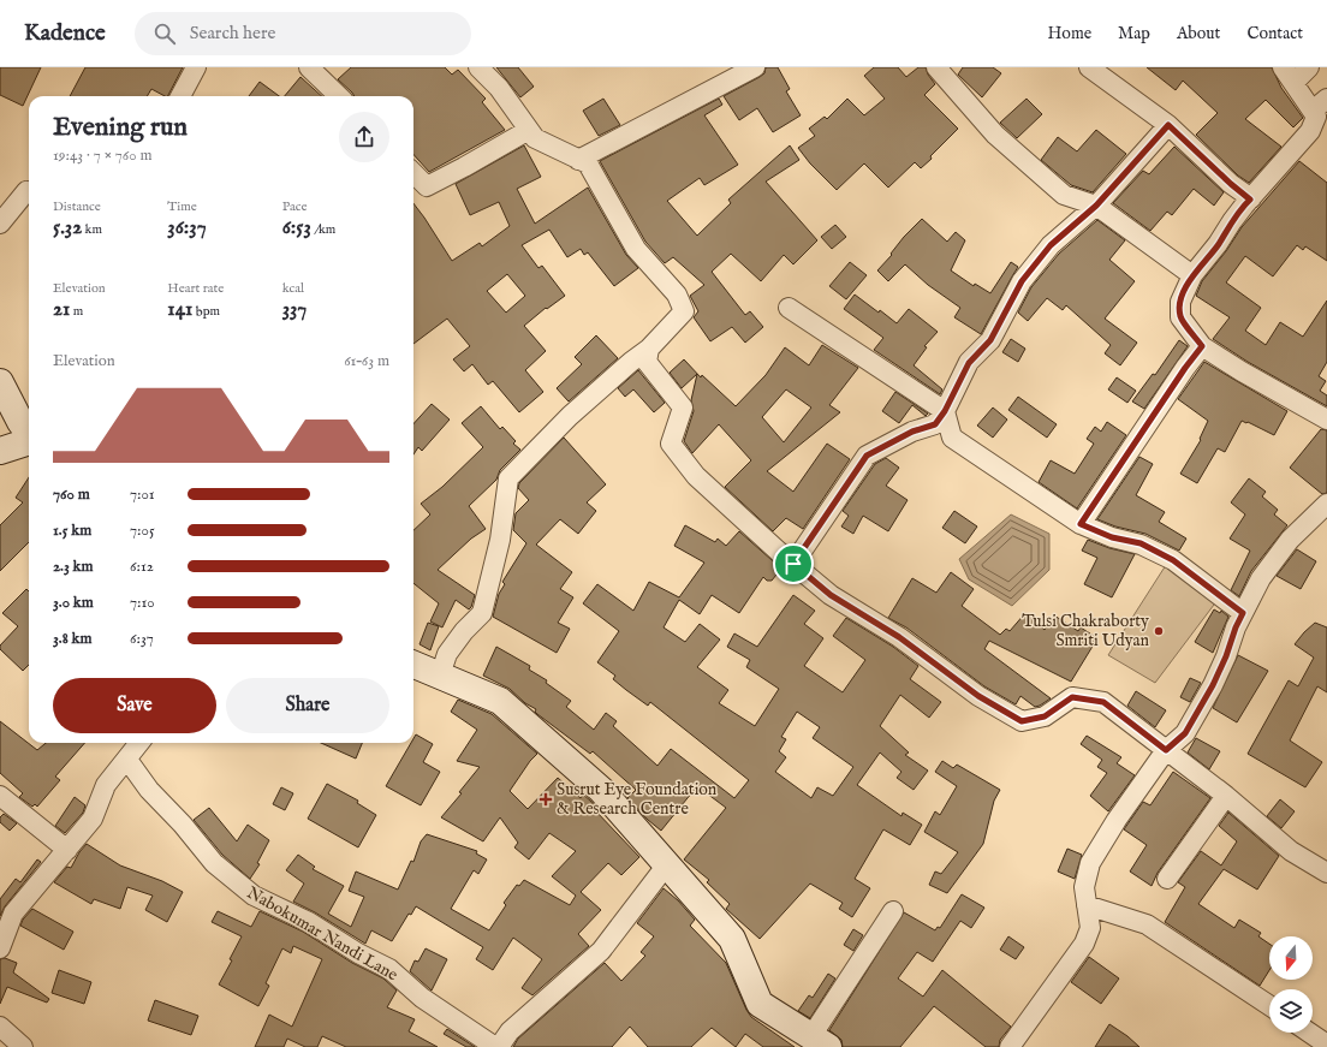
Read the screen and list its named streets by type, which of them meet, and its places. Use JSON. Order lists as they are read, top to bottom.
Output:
{
  "streets": {
    "street": ["Nabokumar Nandi Lane"]
  },
  "places": {
    "other": ["Tulsi Chakraborty Smriti Udyan"],
    "health": ["Susrut Eye Foundation & Research Centre"]
  },
  "north": "bottom",
  "page": {
    "header": "Kadence",
    "search": "Search here",
    "nav": [
      "Home",
      "Map",
      "About",
      "Contact"
    ],
    "heading": ["Evening run", "19:43 · 7 × 760 m"],
    "stats": [
      ["Distance", "5.32 km"],
      ["Time", "36:37"],
      ["Pace", "6:53 /km"],
      ["Elevation", "21 m"],
      ["Heart rate", "141 bpm"],
      ["kcal", "337"]
    ],
    "chart": ["Elevation", "61–63 m"],
    "list": [
      {
        "name": "760 m",
        "note": "7:01"
      },
      {
        "name": "1.5 km",
        "note": "7:05"
      },
      {
        "name": "2.3 km",
        "note": "6:12"
      },
      {
        "name": "3.0 km",
        "note": "7:10"
      },
      {
        "name": "3.8 km",
        "note": "6:37"
      }
    ],
    "buttons": ["Save", "Share"]
  }
}
